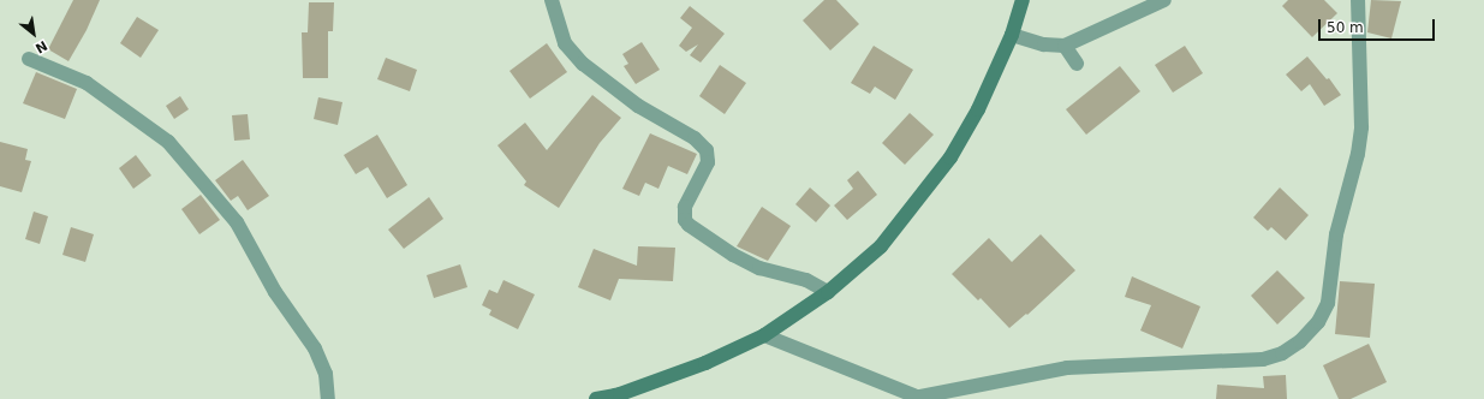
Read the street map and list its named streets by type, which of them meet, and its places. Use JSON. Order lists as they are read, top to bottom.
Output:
{
  "scale_bar": "50 m",
  "north": "bottom right"
}
